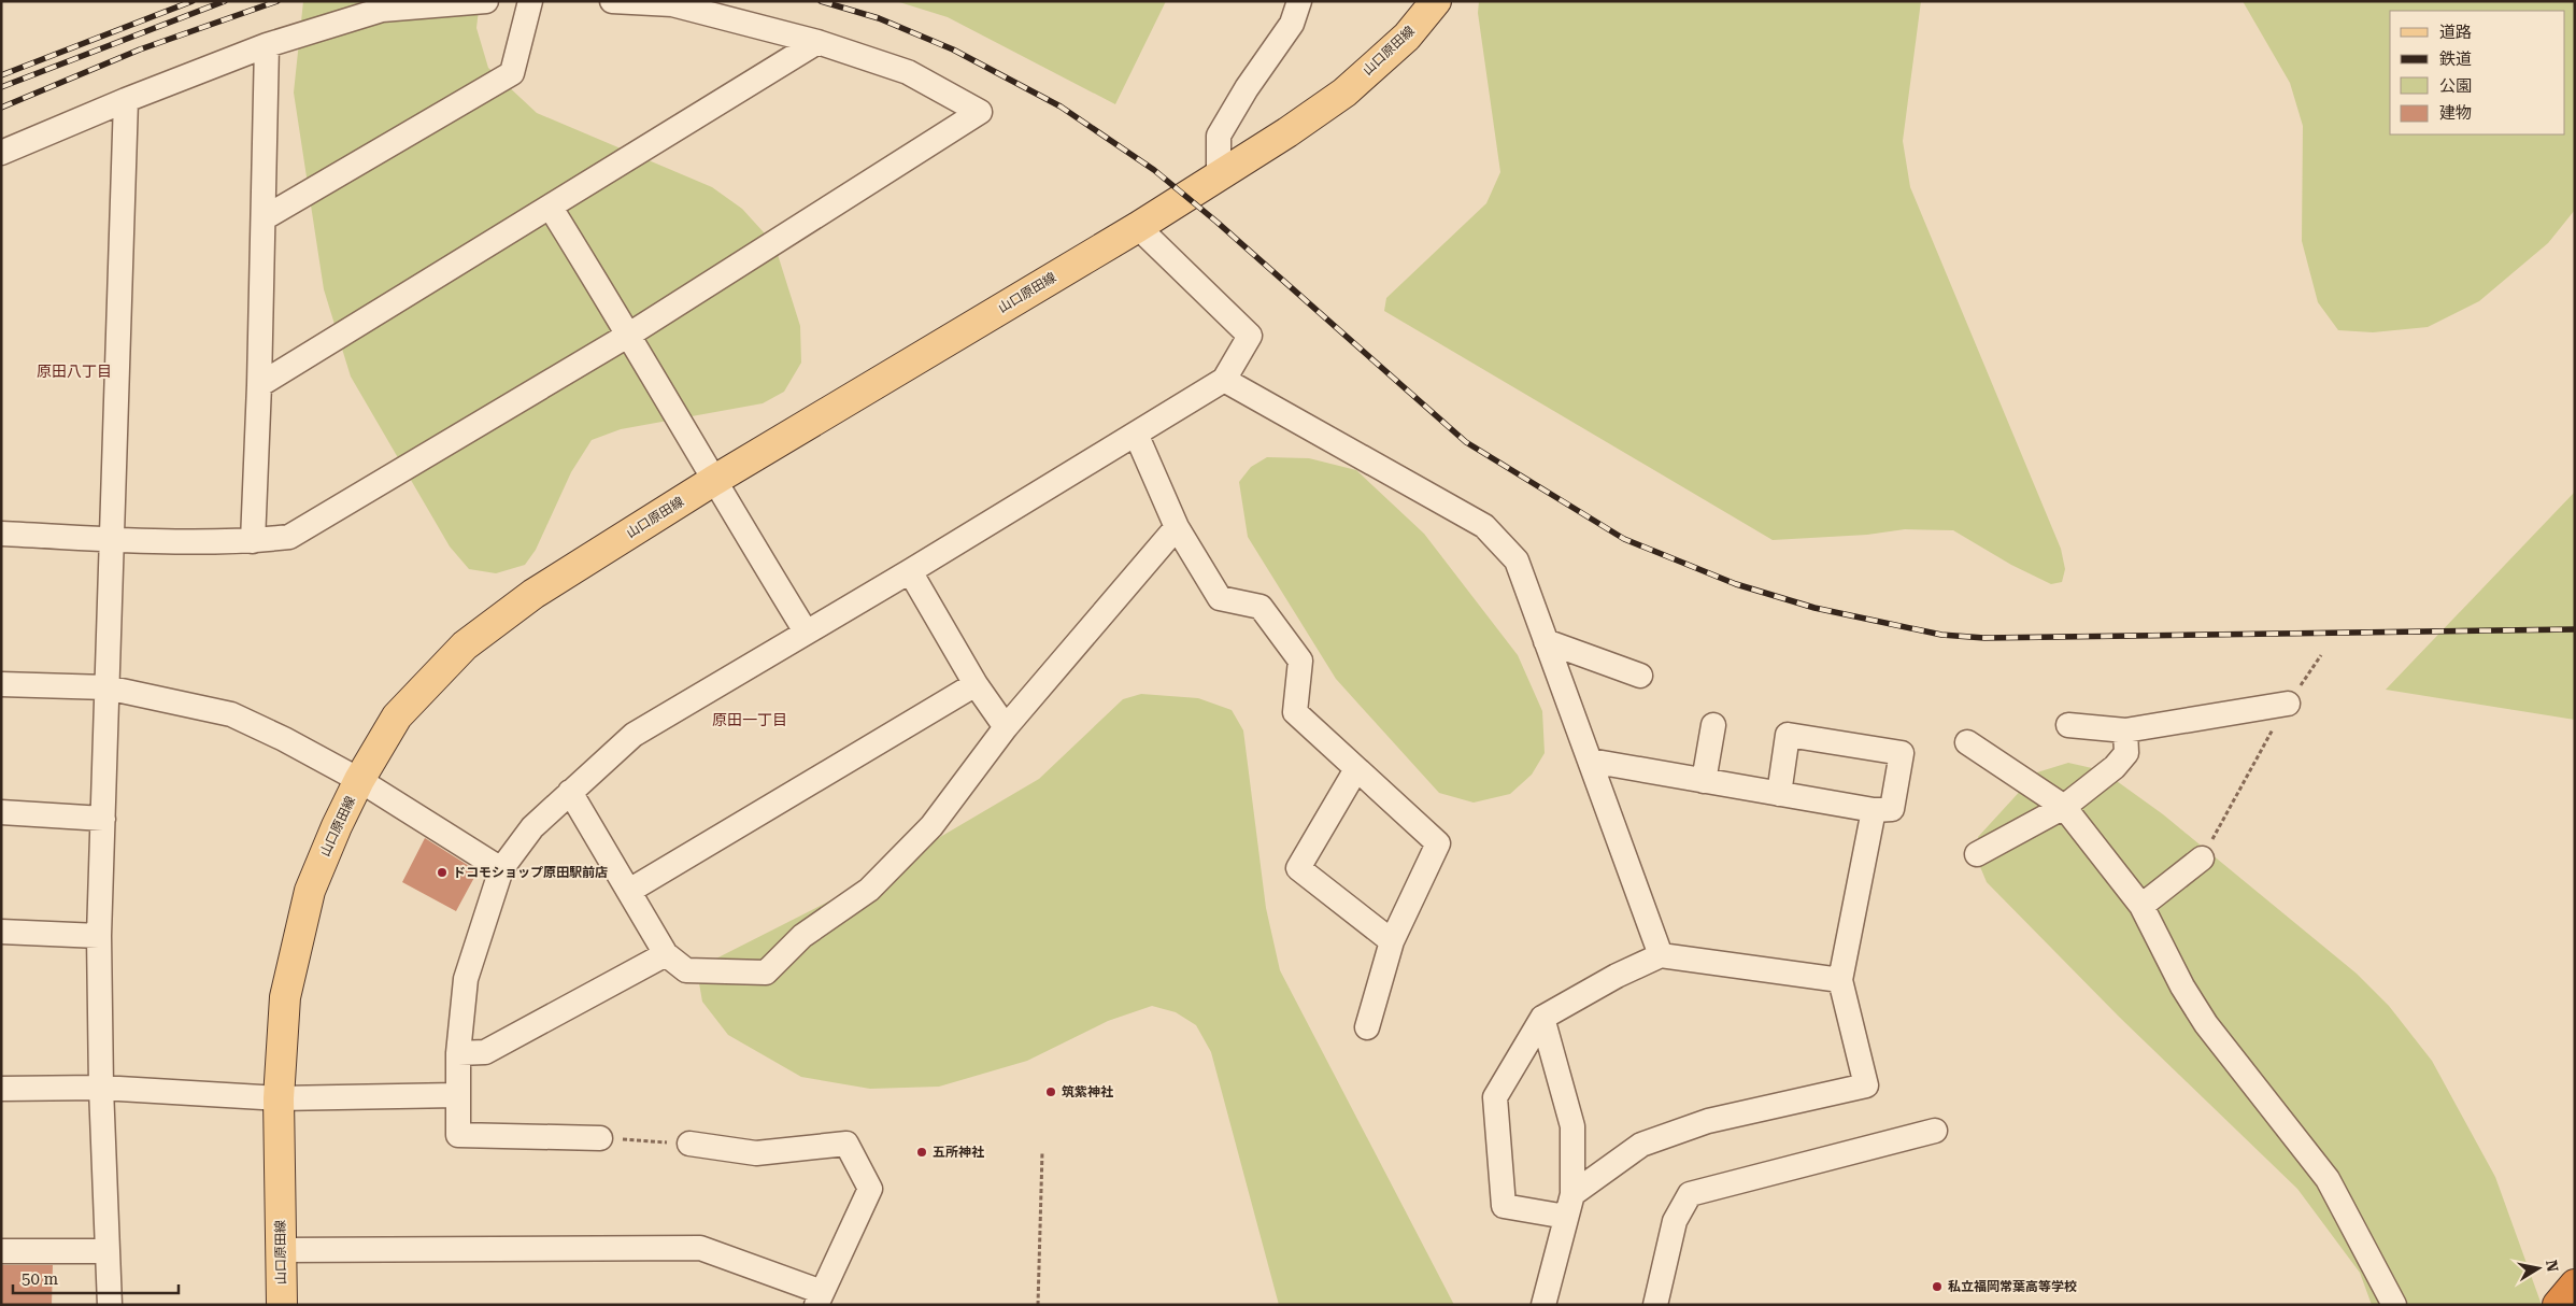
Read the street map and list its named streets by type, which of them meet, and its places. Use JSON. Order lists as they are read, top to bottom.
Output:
{
  "streets": {
    "main road": ["山口原田線"]
  },
  "districts": ["原田八丁目", "原田一丁目"],
  "places": [
    "ドコモショップ原田駅前店",
    "筑紫神社",
    "五所神社",
    "私立福岡常葉高等学校"
  ],
  "legend": [
    "道路",
    "鉄道",
    "公園",
    "建物"
  ],
  "scale_bar": "50 m",
  "north": "right"
}
